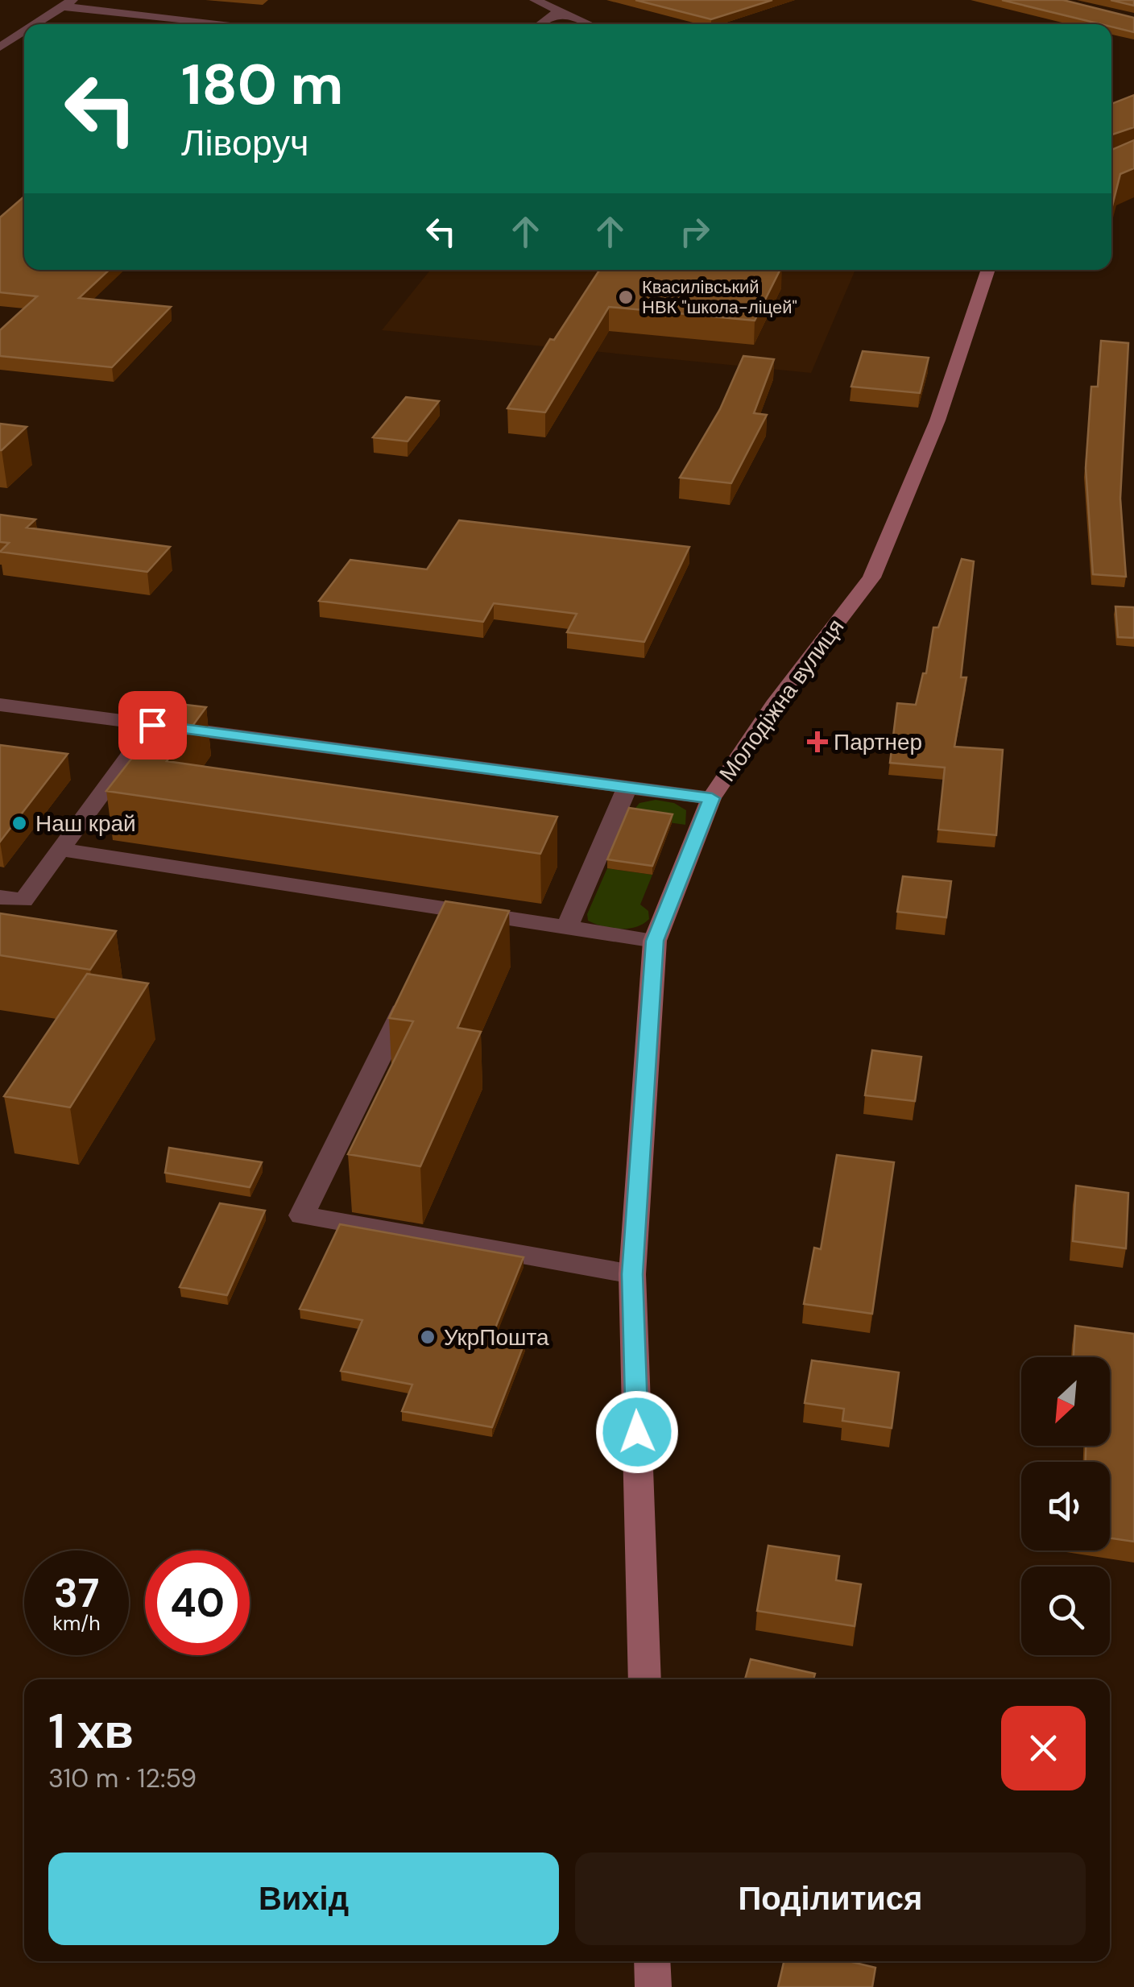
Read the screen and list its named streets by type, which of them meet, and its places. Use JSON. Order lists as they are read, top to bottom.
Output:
{
  "streets": {
    "street": ["Молодіжна вулиця"]
  },
  "places": {
    "other": ["Квасилівський НВК \"школа-ліцей\"", "Наш край", "УкрПошта"],
    "health": ["Партнер"]
  },
  "north": "bottom left",
  "page": {
    "turn": ["180 m", "Ліворуч"],
    "speed": "37 km/h",
    "limit": "40",
    "heading": ["1 хв", "310 m · 12:59"],
    "buttons": ["Вихід", "Поділитися"]
  }
}
